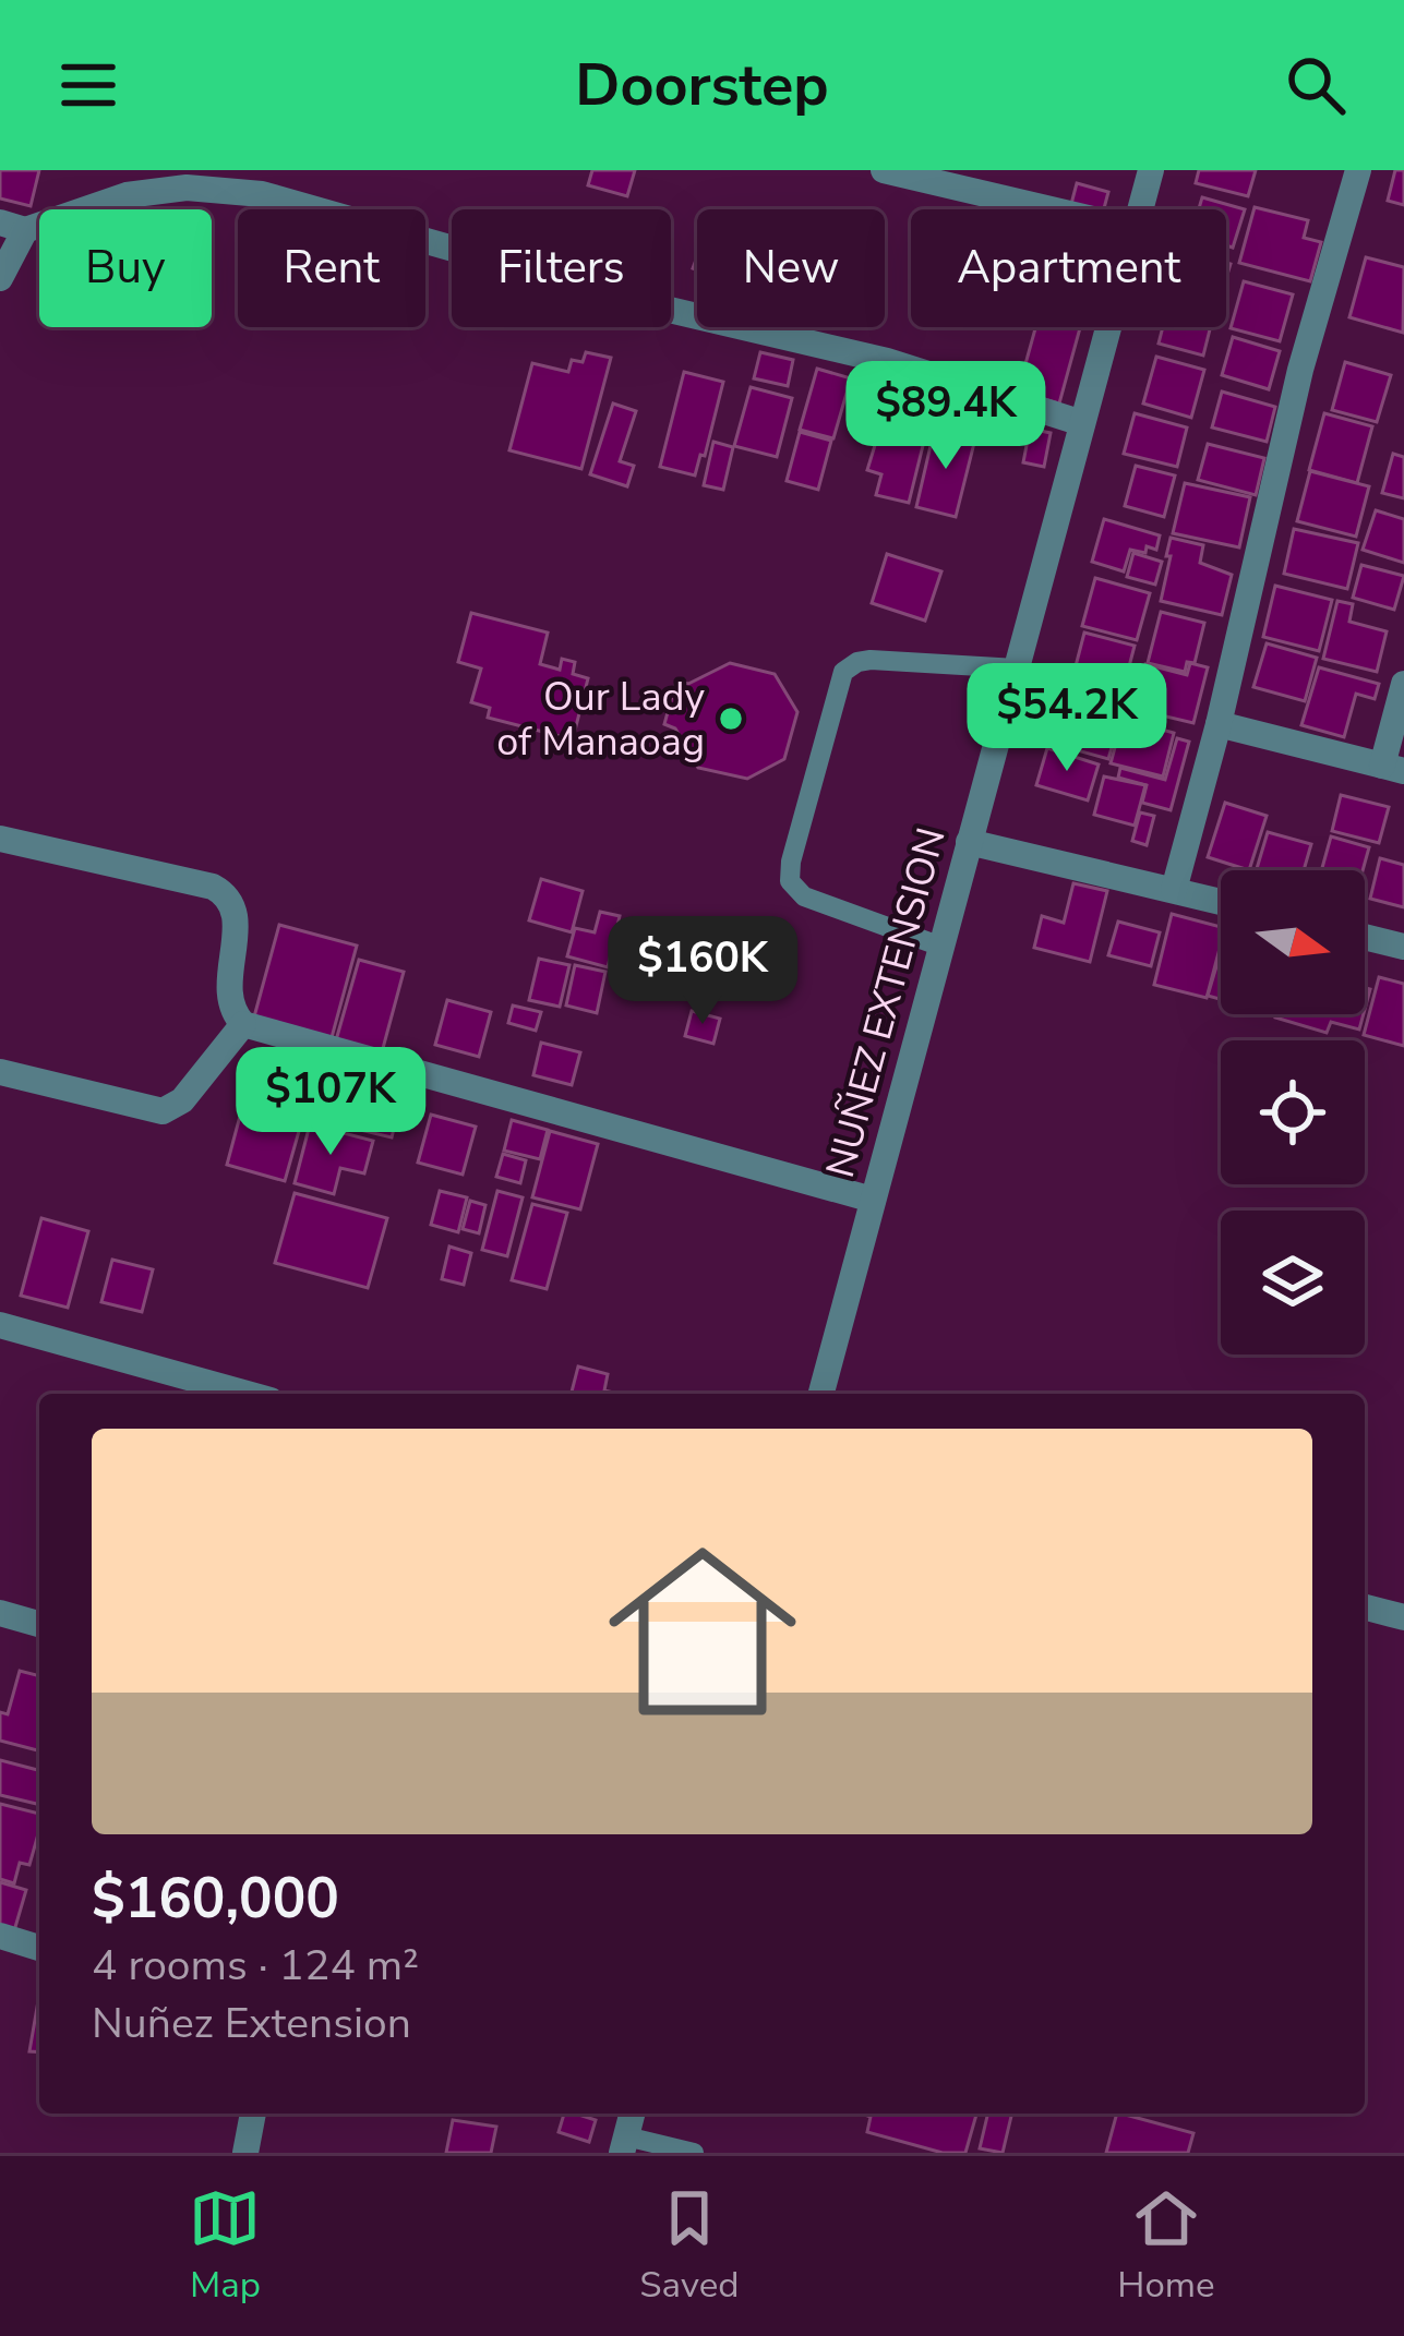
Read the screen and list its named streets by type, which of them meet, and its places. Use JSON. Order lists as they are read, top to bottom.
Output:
{
  "streets": {
    "street": ["NUÑEZ EXTENSION"]
  },
  "places": ["Our Lady of Manaoag"],
  "north": "right",
  "page": {
    "header": "Doorstep",
    "chip": [
      "Buy",
      "Rent",
      "Filters",
      "New",
      "Apartment"
    ],
    "price": [
      "$89.4K",
      "$54.2K",
      "$160K",
      "$107K"
    ],
    "list": [
      {
        "name": "$160,000",
        "note": "4 rooms · 124 m² · Nuñez Extension"
      }
    ],
    "tabs": ["Map", "Saved", "Home"]
  }
}
